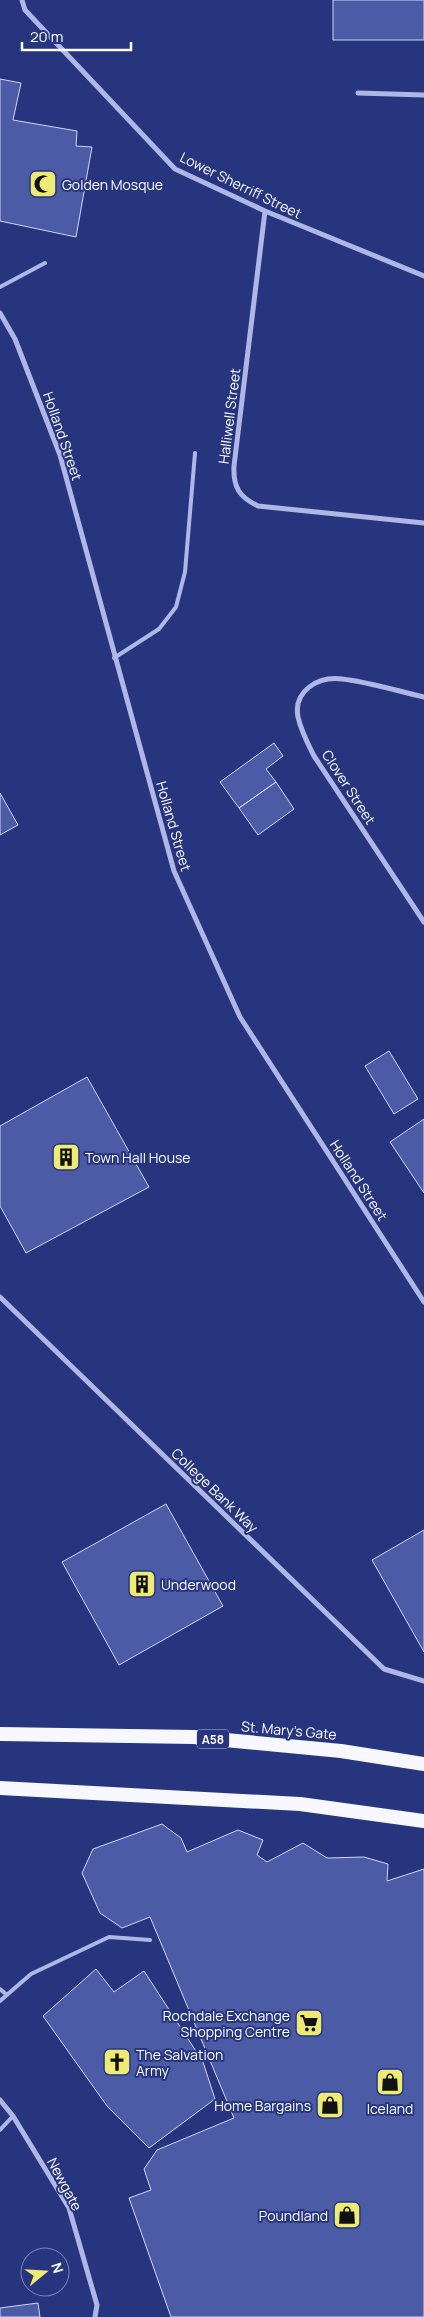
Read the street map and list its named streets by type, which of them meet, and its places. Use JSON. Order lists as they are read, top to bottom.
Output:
{
  "streets": {
    "highway": ["St. Mary's Gate", "A58"],
    "street": [
      "Lower Sherriff Street",
      "Halliwell Street",
      "Holland Street",
      "Clover Street",
      "College Bank Way",
      "Newgate"
    ]
  },
  "crossings": [
    ["Lower Sherriff Street", "Halliwell Street"]
  ],
  "places": {
    "mosque": ["Golden Mosque"],
    "building": ["Town Hall House", "Underwood"],
    "supermarket": ["Rochdale Exchange Shopping Centre"],
    "church": ["The Salvation Army"],
    "shop": ["Iceland", "Home Bargains", "Poundland"]
  },
  "scale_bar": "20 m",
  "north": "right"
}
